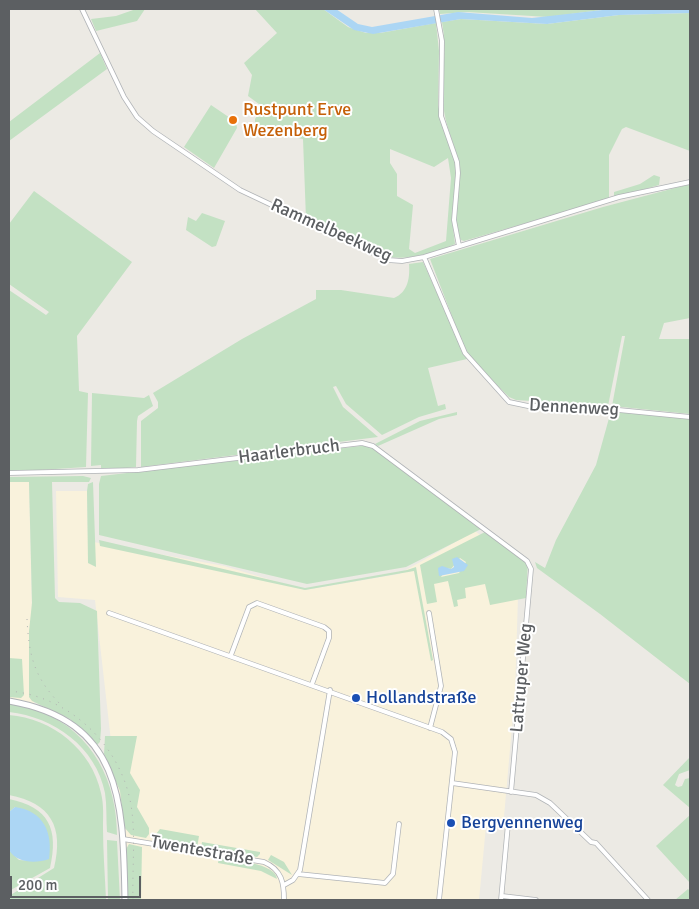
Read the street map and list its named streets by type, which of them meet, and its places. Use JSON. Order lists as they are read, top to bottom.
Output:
{
  "streets": {
    "street": [
      "Rammelbeekweg",
      "Dennenweg",
      "Haarlerbruch",
      "Lattruper Weg",
      "Twentestraße"
    ]
  },
  "crossings": [
    ["Rammelbeekweg", "Dennenweg"],
    ["Haarlerbruch", "Lattruper Weg"]
  ],
  "places": ["Rustpunt Erve Wezenberg", "Hollandstraße", "Bergvennenweg"],
  "scale_bar": "200 m"
}
